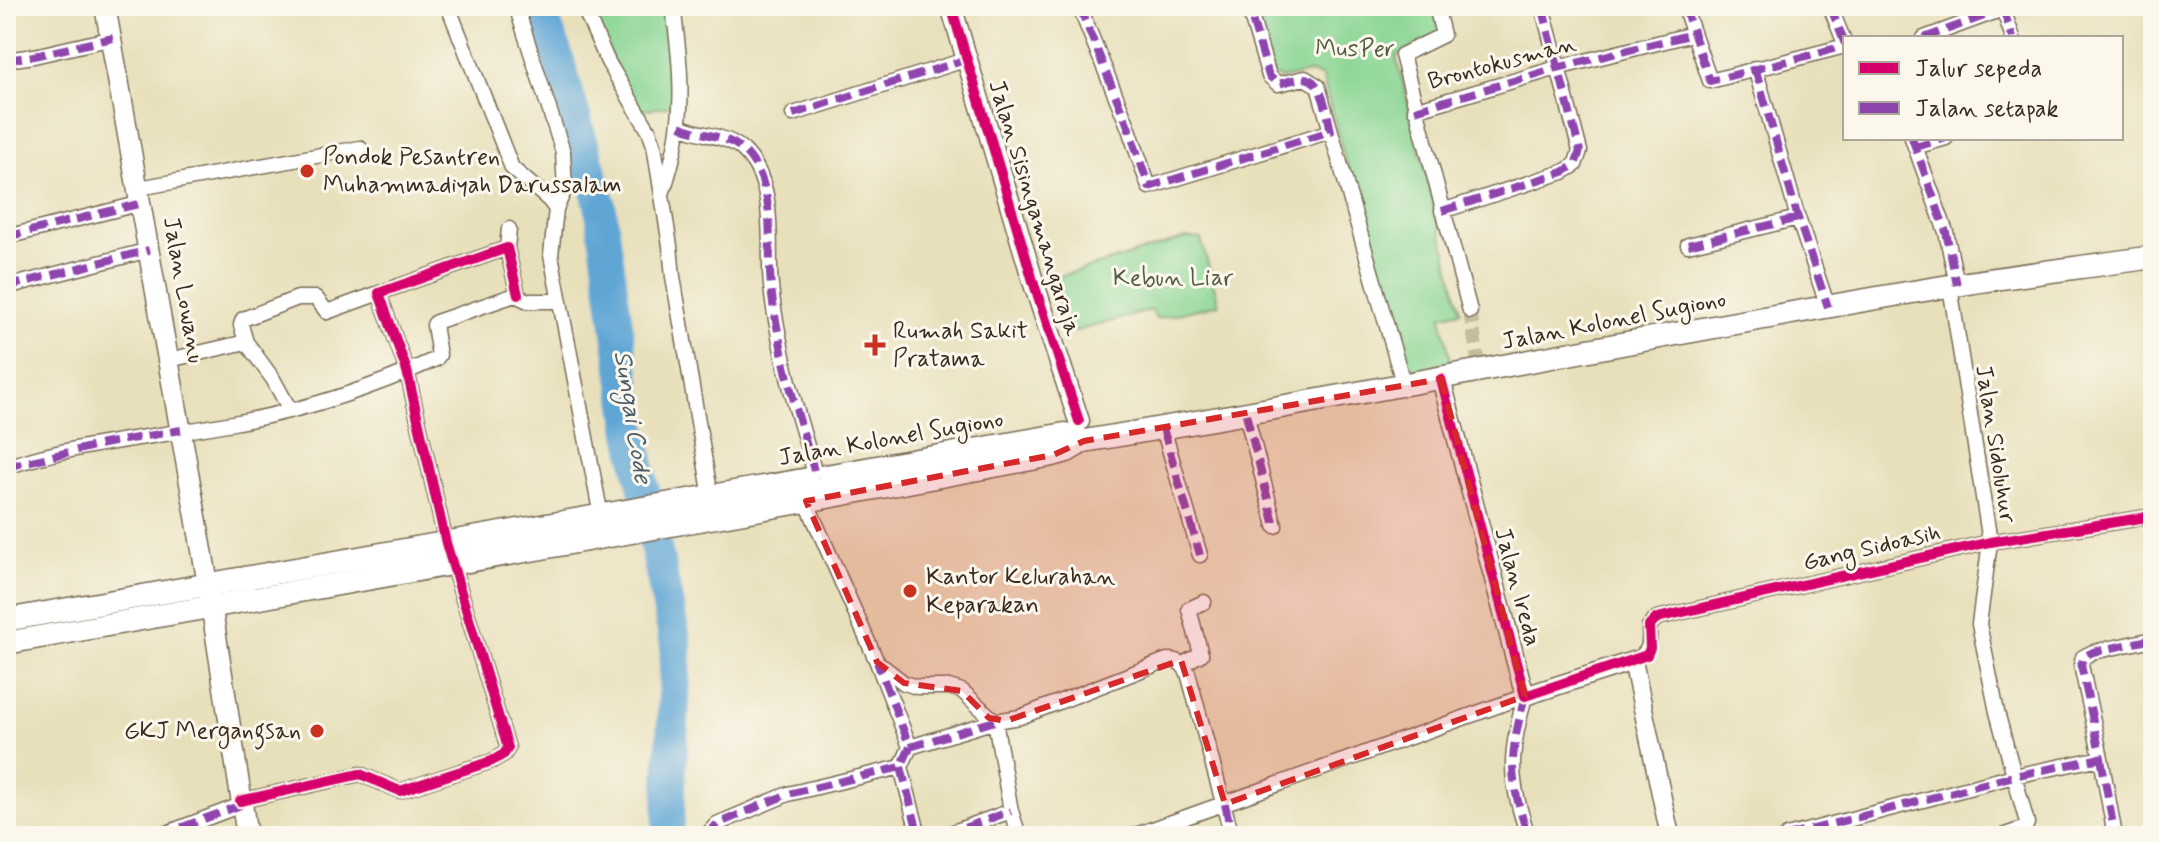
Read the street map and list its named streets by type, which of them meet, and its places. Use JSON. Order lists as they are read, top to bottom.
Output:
{
  "streets": {
    "main road": ["Jalan Sisingamangaraja", "Jalan Lowanu", "Jalan Kolonel Sugiono"],
    "street": [
      "Brontokusman",
      "Jalan Sidoluhur",
      "Gang Sidoasih",
      "Jalan Ireda"
    ]
  },
  "crossings": [
    ["Jalan Sisingamangaraja", "Jalan Kolonel Sugiono"],
    ["Jalan Kolonel Sugiono", "Jalan Sidoluhur"],
    ["Jalan Kolonel Sugiono", "Jalan Ireda"],
    ["Jalan Sidoluhur", "Gang Sidoasih"]
  ],
  "water": ["Sungai Code"],
  "parks": ["MusPer", "Kebun Liar"],
  "places": {
    "other": ["Pondok Pesantren Muhammadiyah Darussalam", "Kantor Kelurahan Keparakan", "GKJ Mergangsan"],
    "health": ["Rumah Sakit Pratama"]
  },
  "legend": ["Jalur sepeda", "Jalan setapak"]
}
